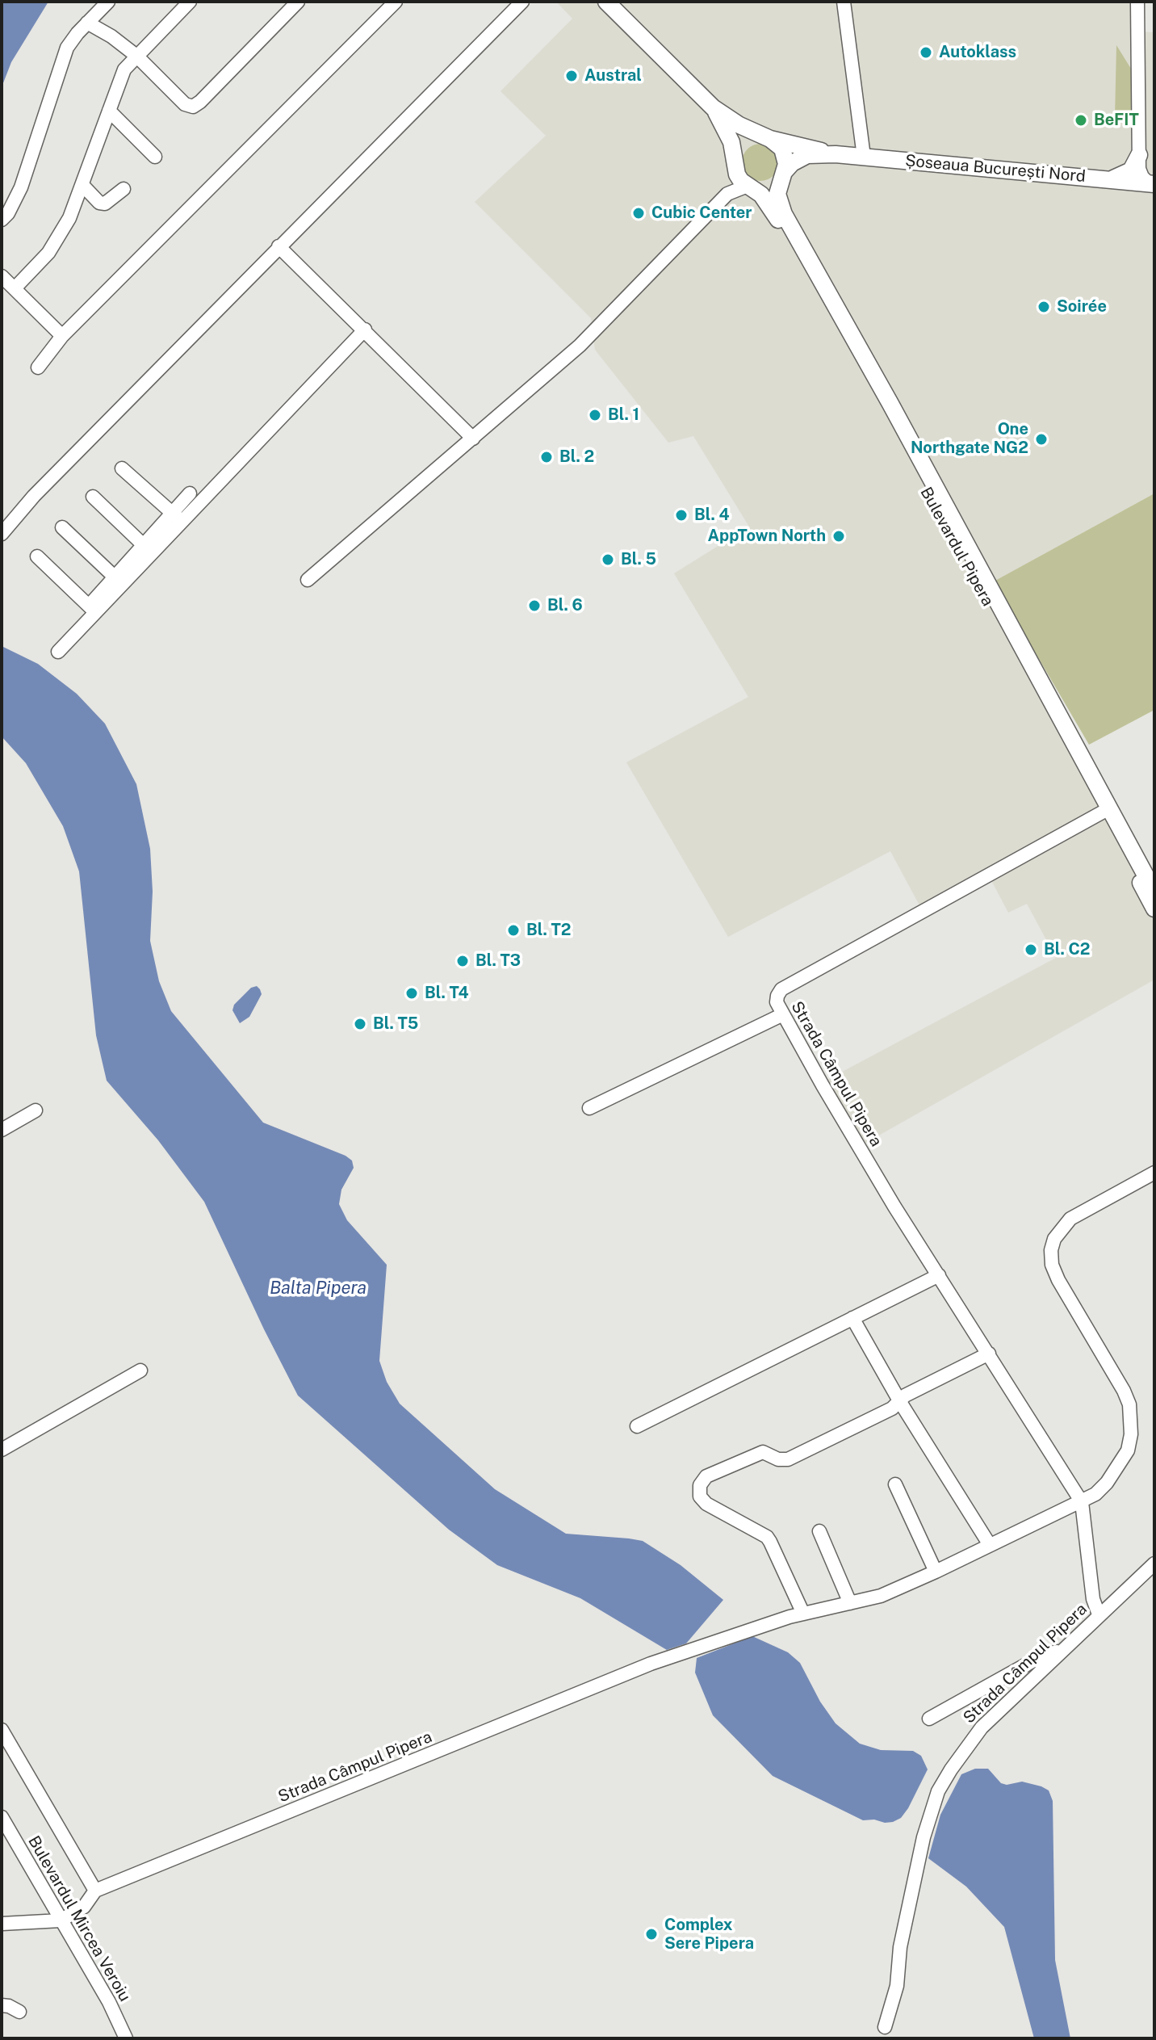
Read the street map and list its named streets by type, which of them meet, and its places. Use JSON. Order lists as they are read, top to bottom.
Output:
{
  "streets": {
    "main road": ["Șoseaua București Nord", "Bulevardul Pipera"],
    "street": ["Strada Câmpul Pipera", "Bulevardul Mircea Veroiu"]
  },
  "crossings": [
    ["Șoseaua București Nord", "Bulevardul Pipera"],
    ["Bulevardul Pipera", "Strada Câmpul Pipera"]
  ],
  "water": ["Balta Pipera"],
  "places": [
    "Autoklass",
    "Austral",
    "BeFIT",
    "Cubic Center",
    "Soirée",
    "Bl. 1",
    "One Northgate NG2",
    "Bl. 2",
    "Bl. 4",
    "AppTown North",
    "Bl. 5",
    "Bl. 6",
    "Bl. T2",
    "Bl. C2",
    "Bl. T3",
    "Bl. T4",
    "Bl. T5",
    "Complex Sere Pipera"
  ]
}
